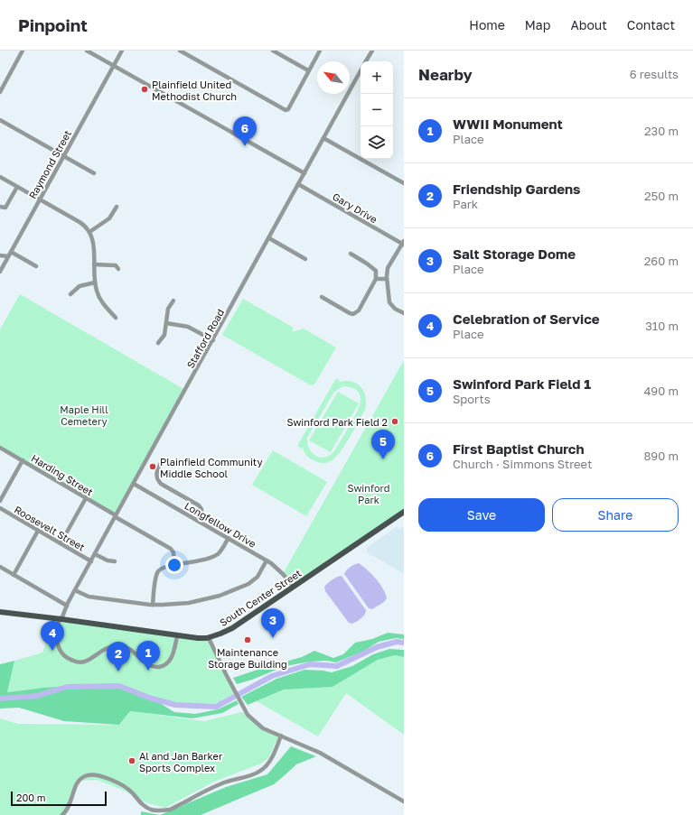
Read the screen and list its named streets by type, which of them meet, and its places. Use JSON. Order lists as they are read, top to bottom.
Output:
{
  "streets": {
    "main road": ["South Center Street"],
    "street": [
      "Raymond Street",
      "Gary Drive",
      "Stafford Road",
      "Harding Street",
      "Longfellow Drive",
      "Roosevelt Street"
    ]
  },
  "crossings": [
    ["Gary Drive", "Stafford Road"],
    ["Stafford Road", "Harding Street"],
    ["Stafford Road", "Longfellow Drive"],
    ["Stafford Road", "Roosevelt Street"],
    ["Stafford Road", "South Center Street"],
    ["Longfellow Drive", "South Center Street"]
  ],
  "parks": ["Maple Hill Cemetery", "Swinford Park"],
  "places": [
    "Plainfield United Methodist Church",
    "Swinford Park Field 2",
    "Plainfield Community Middle School",
    "Maintenance Storage Building",
    "Al and Jan Barker Sports Complex"
  ],
  "scale_bar": "200 m",
  "north": "top left",
  "page": {
    "header": "Pinpoint",
    "nav": [
      "Home",
      "Map",
      "About",
      "Contact"
    ],
    "heading": ["Nearby", "6 results"],
    "map_buttons": ["+", "−"],
    "list": [
      {
        "mark": "1",
        "name": "WWII Monument",
        "note": "Place",
        "value": "230 m"
      },
      {
        "mark": "2",
        "name": "Friendship Gardens",
        "note": "Park",
        "value": "250 m"
      },
      {
        "mark": "3",
        "name": "Salt Storage Dome",
        "note": "Place",
        "value": "260 m"
      },
      {
        "mark": "4",
        "name": "Celebration of Service",
        "note": "Place",
        "value": "310 m"
      },
      {
        "mark": "5",
        "name": "Swinford Park Field 1",
        "note": "Sports",
        "value": "490 m"
      },
      {
        "mark": "6",
        "name": "First Baptist Church",
        "note": "Church · Simmons Street",
        "value": "890 m"
      }
    ],
    "pins": [
      "6",
      "5",
      "3",
      "4",
      "1",
      "2"
    ],
    "buttons": ["Save", "Share"],
    "scale": "200 m"
  }
}
